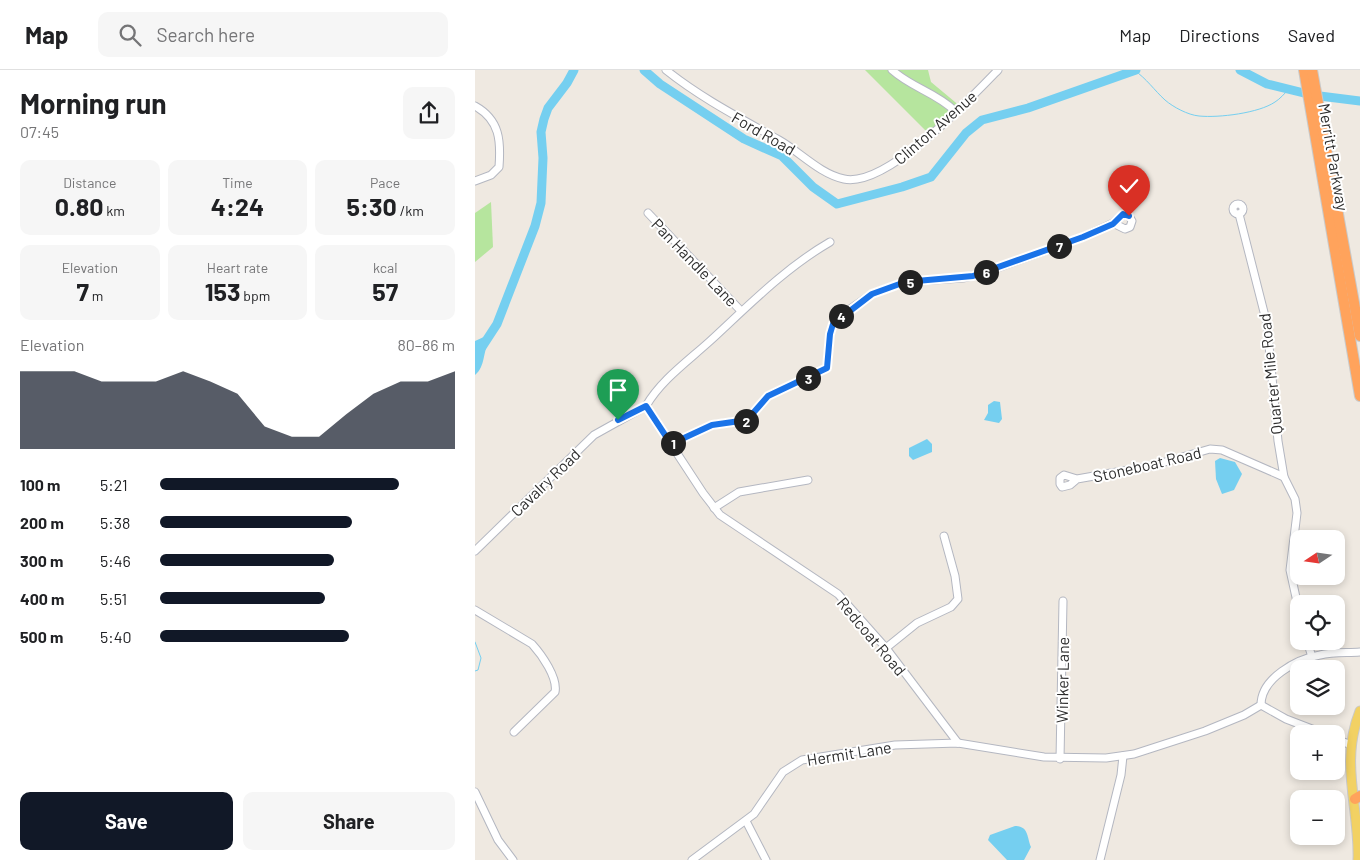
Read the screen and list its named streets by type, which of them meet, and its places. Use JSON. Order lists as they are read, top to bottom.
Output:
{
  "streets": {
    "highway": ["Merritt Parkway"],
    "street": [
      "Clinton Avenue",
      "Ford Road",
      "Pan Handle Lane",
      "Quarter Mile Road",
      "Stoneboat Road",
      "Cavalry Road",
      "Redcoat Road",
      "Winker Lane",
      "Hermit Lane"
    ]
  },
  "crossings": [
    ["Clinton Avenue", "Ford Road"],
    ["Quarter Mile Road", "Stoneboat Road"],
    ["Cavalry Road", "Redcoat Road"],
    ["Redcoat Road", "Hermit Lane"]
  ],
  "north": "left",
  "page": {
    "header": "Map",
    "search": "Search here",
    "nav": ["Map", "Directions", "Saved"],
    "heading": ["Morning run", "07:45"],
    "stats": [
      ["Distance", "0.80 km"],
      ["Time", "4:24"],
      ["Pace", "5:30 /km"],
      ["Elevation", "7 m"],
      ["Heart rate", "153 bpm"],
      ["kcal", "57"]
    ],
    "pins": [
      "7",
      "6",
      "5",
      "4",
      "3",
      "2",
      "1"
    ],
    "chart": ["Elevation", "80–86 m"],
    "list": [
      {
        "name": "100 m",
        "note": "5:21"
      },
      {
        "name": "200 m",
        "note": "5:38"
      },
      {
        "name": "300 m",
        "note": "5:46"
      },
      {
        "name": "400 m",
        "note": "5:51"
      },
      {
        "name": "500 m",
        "note": "5:40"
      }
    ],
    "map_buttons": ["+", "−"],
    "buttons": ["Save", "Share"]
  }
}
